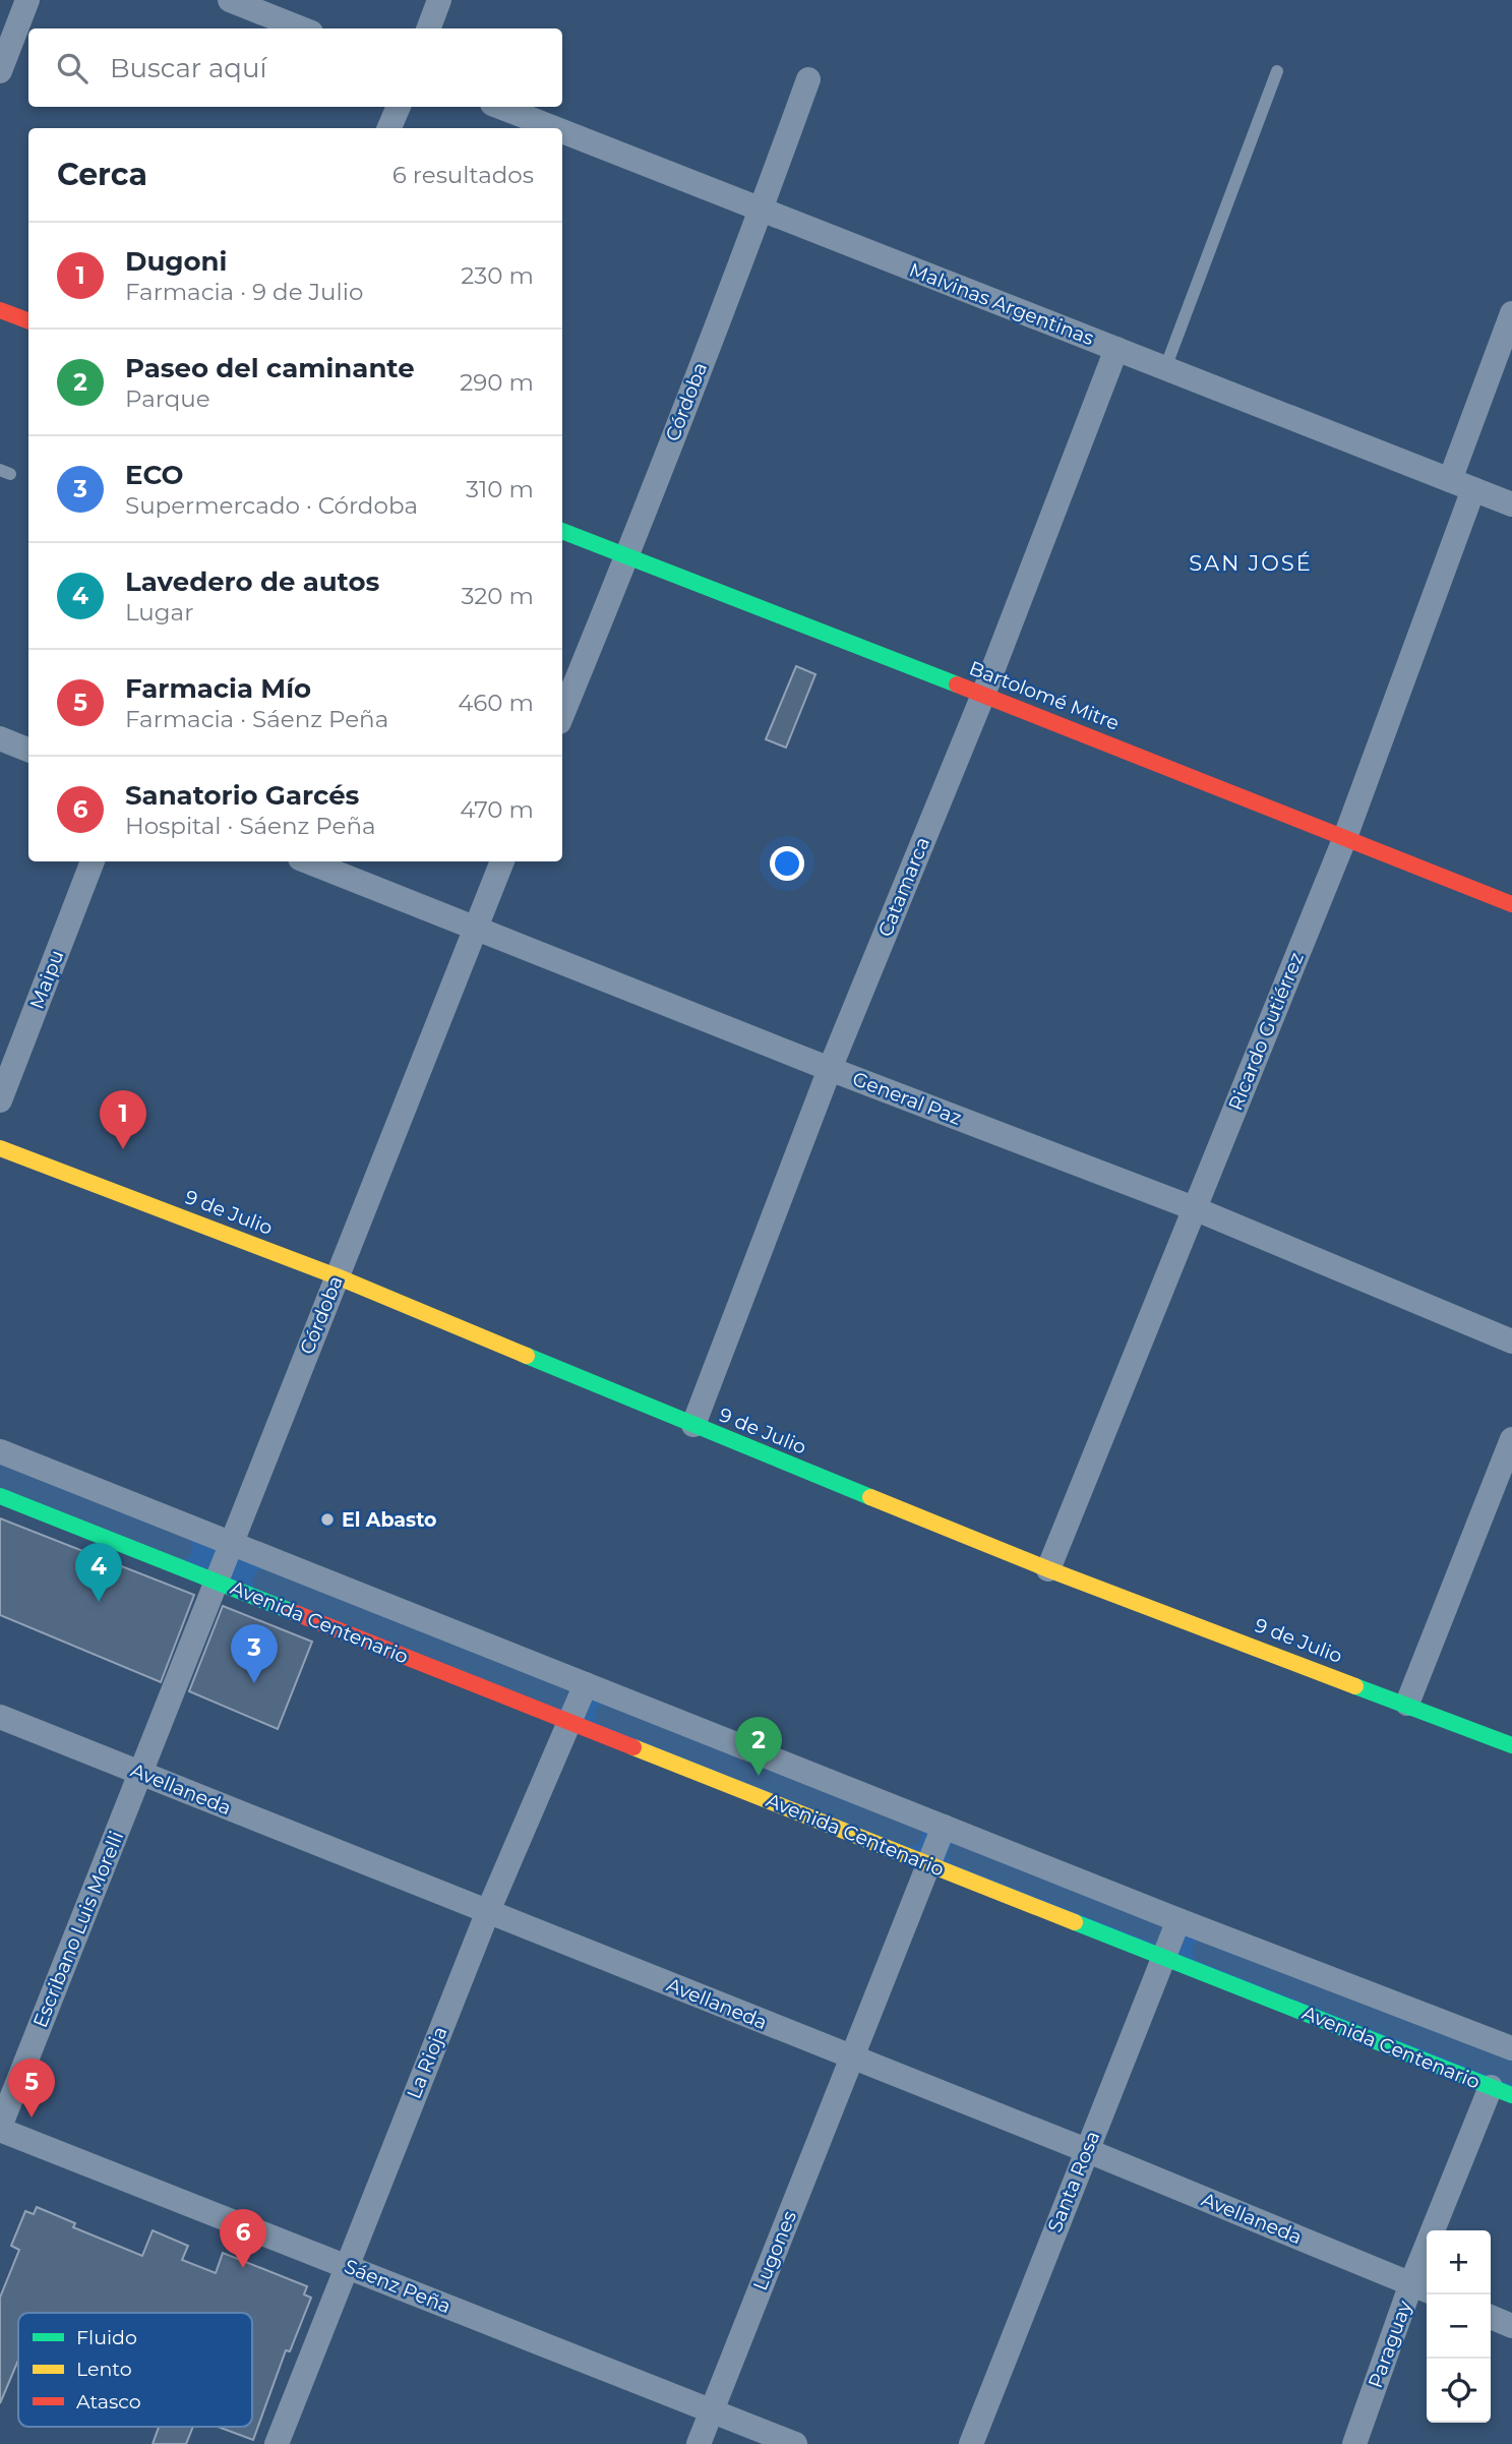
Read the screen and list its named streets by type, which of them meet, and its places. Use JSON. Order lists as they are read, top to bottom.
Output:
{
  "streets": {
    "street": [
      "Malvinas Argentinas",
      "Córdoba",
      "Bartolomé Mitre",
      "Catamarca",
      "Maipu",
      "Ricardo Gutiérrez",
      "General Paz",
      "9 de Julio",
      "Avenida Centenario",
      "Avellaneda",
      "Escribano Luis Morelli",
      "La Rioja",
      "Santa Rosa",
      "Lugones",
      "Sáenz Peña",
      "Paraguay"
    ]
  },
  "crossings": [
    ["Malvinas Argentinas", "Córdoba"],
    ["Malvinas Argentinas", "Catamarca"],
    ["Malvinas Argentinas", "Ricardo Gutiérrez"],
    ["Córdoba", "Bartolomé Mitre"],
    ["Córdoba", "General Paz"],
    ["Córdoba", "9 de Julio"],
    ["Córdoba", "Avenida Centenario"],
    ["Córdoba", "Avellaneda"],
    ["Córdoba", "Escribano Luis Morelli"],
    ["Bartolomé Mitre", "Catamarca"],
    ["Bartolomé Mitre", "Ricardo Gutiérrez"],
    ["Catamarca", "General Paz"],
    ["Catamarca", "9 de Julio"],
    ["Ricardo Gutiérrez", "General Paz"],
    ["Ricardo Gutiérrez", "9 de Julio"],
    ["Avenida Centenario", "La Rioja"],
    ["Avenida Centenario", "Santa Rosa"],
    ["Avenida Centenario", "Paraguay"],
    ["Avellaneda", "Escribano Luis Morelli"],
    ["Avellaneda", "La Rioja"],
    ["Avellaneda", "Santa Rosa"],
    ["Avellaneda", "Lugones"],
    ["Avellaneda", "Paraguay"],
    ["Escribano Luis Morelli", "Sáenz Peña"],
    ["La Rioja", "Sáenz Peña"],
    ["Lugones", "Sáenz Peña"]
  ],
  "districts": ["SAN JOSÉ"],
  "places": ["El Abasto"],
  "legend": ["Fluido", "Lento", "Atasco"],
  "page": {
    "search": "Buscar aquí",
    "heading": ["Cerca", "6 resultados"],
    "list": [
      {
        "mark": "1",
        "name": "Dugoni",
        "note": "Farmacia · 9 de Julio",
        "value": "230 m"
      },
      {
        "mark": "2",
        "name": "Paseo del caminante",
        "note": "Parque",
        "value": "290 m"
      },
      {
        "mark": "3",
        "name": "ECO",
        "note": "Supermercado · Córdoba",
        "value": "310 m"
      },
      {
        "mark": "4",
        "name": "Lavedero de autos",
        "note": "Lugar",
        "value": "320 m"
      },
      {
        "mark": "5",
        "name": "Farmacia Mío",
        "note": "Farmacia · Sáenz Peña",
        "value": "460 m"
      },
      {
        "mark": "6",
        "name": "Sanatorio Garcés",
        "note": "Hospital · Sáenz Peña",
        "value": "470 m"
      }
    ],
    "pins": [
      "1",
      "4",
      "3",
      "2",
      "5",
      "6"
    ],
    "map_buttons": ["+", "−"]
  }
}
